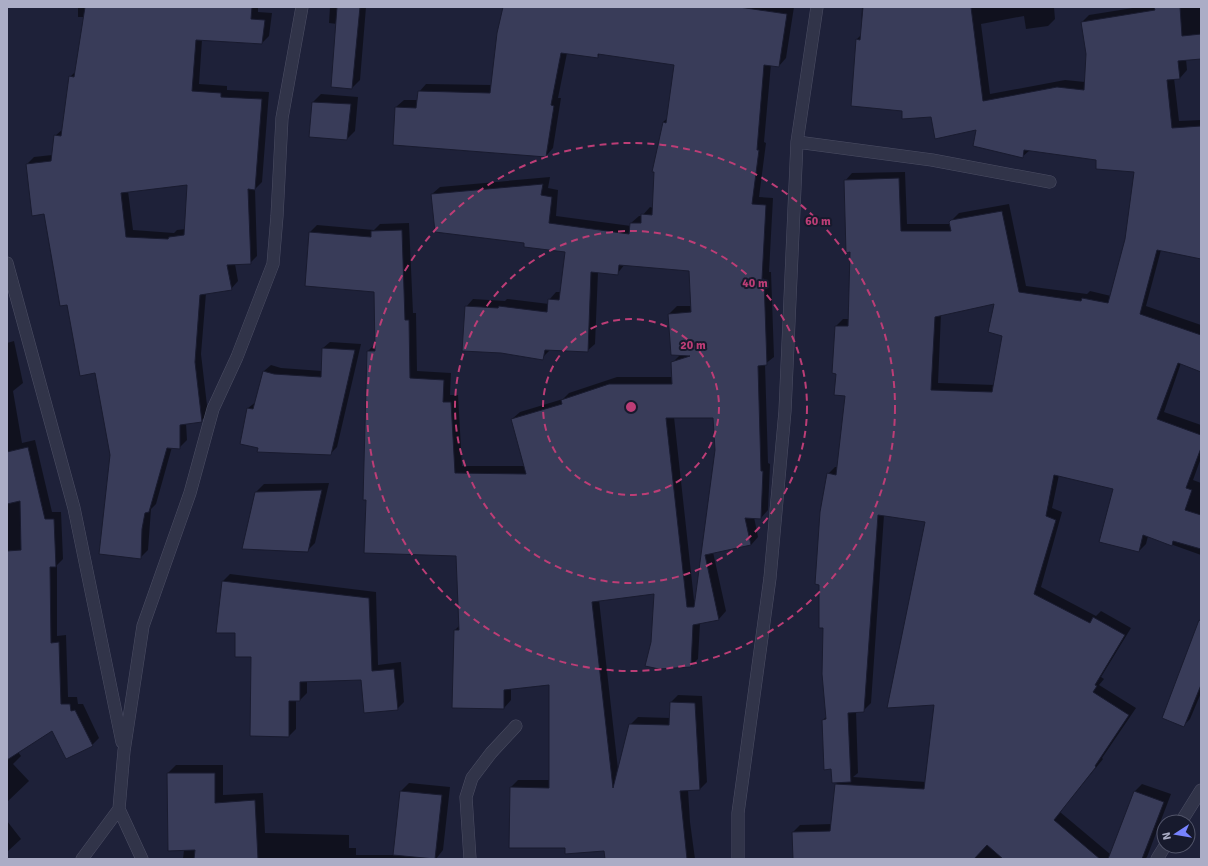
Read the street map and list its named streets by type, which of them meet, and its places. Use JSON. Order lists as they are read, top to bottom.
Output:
{
  "north": "left",
  "rings": ["60 m", "40 m", "20 m"]
}
